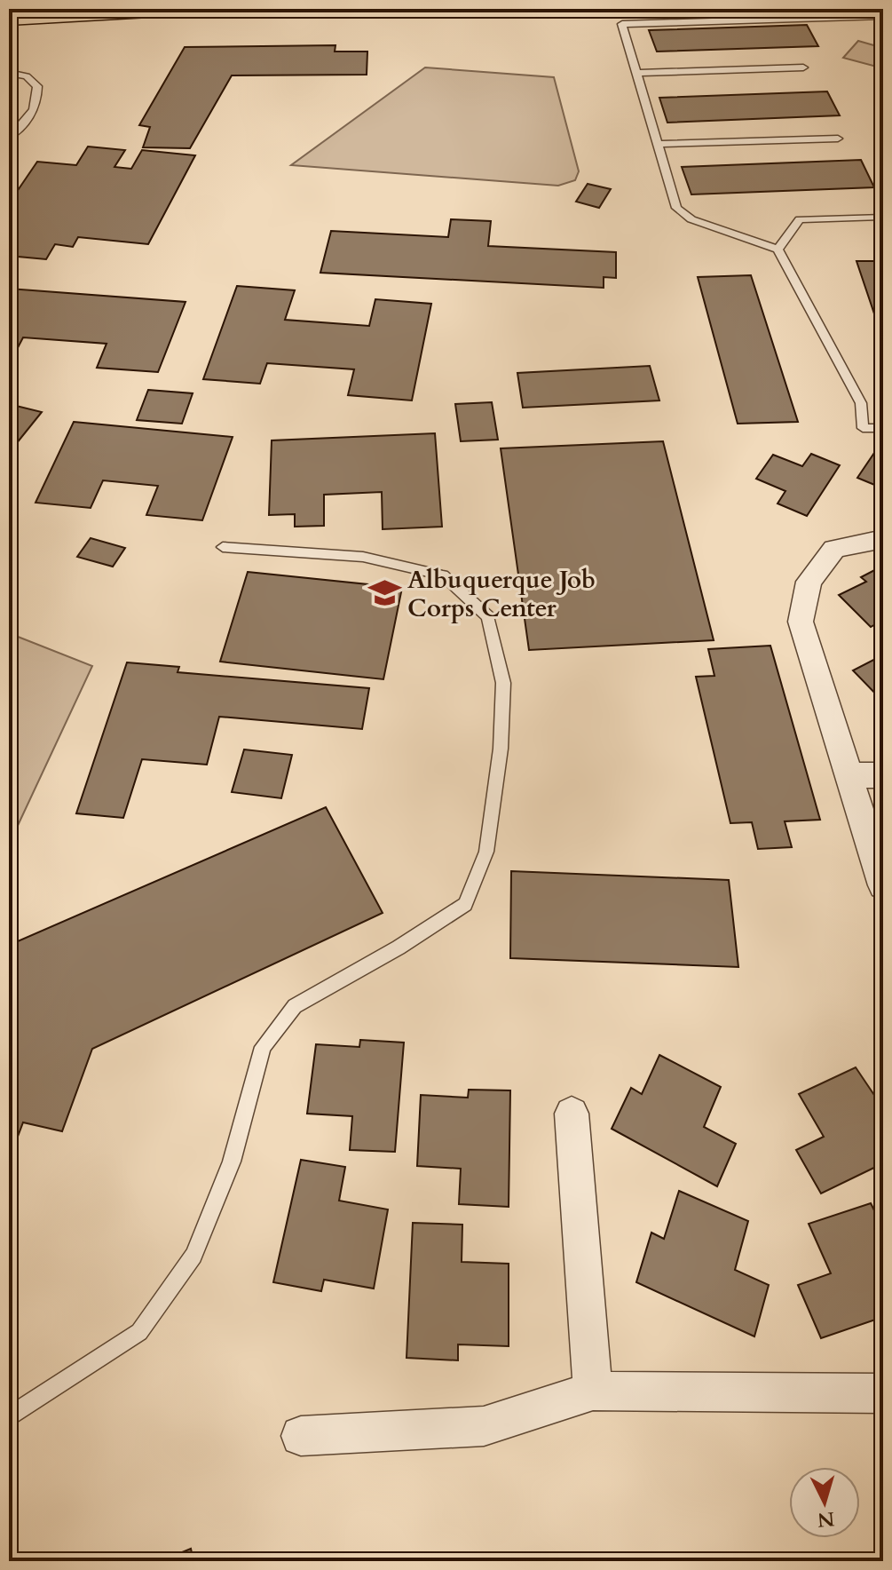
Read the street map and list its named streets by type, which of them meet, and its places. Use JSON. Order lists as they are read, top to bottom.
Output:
{
  "places": {
    "school or university": ["Albuquerque Job Corps Center"]
  },
  "north": "bottom"
}
